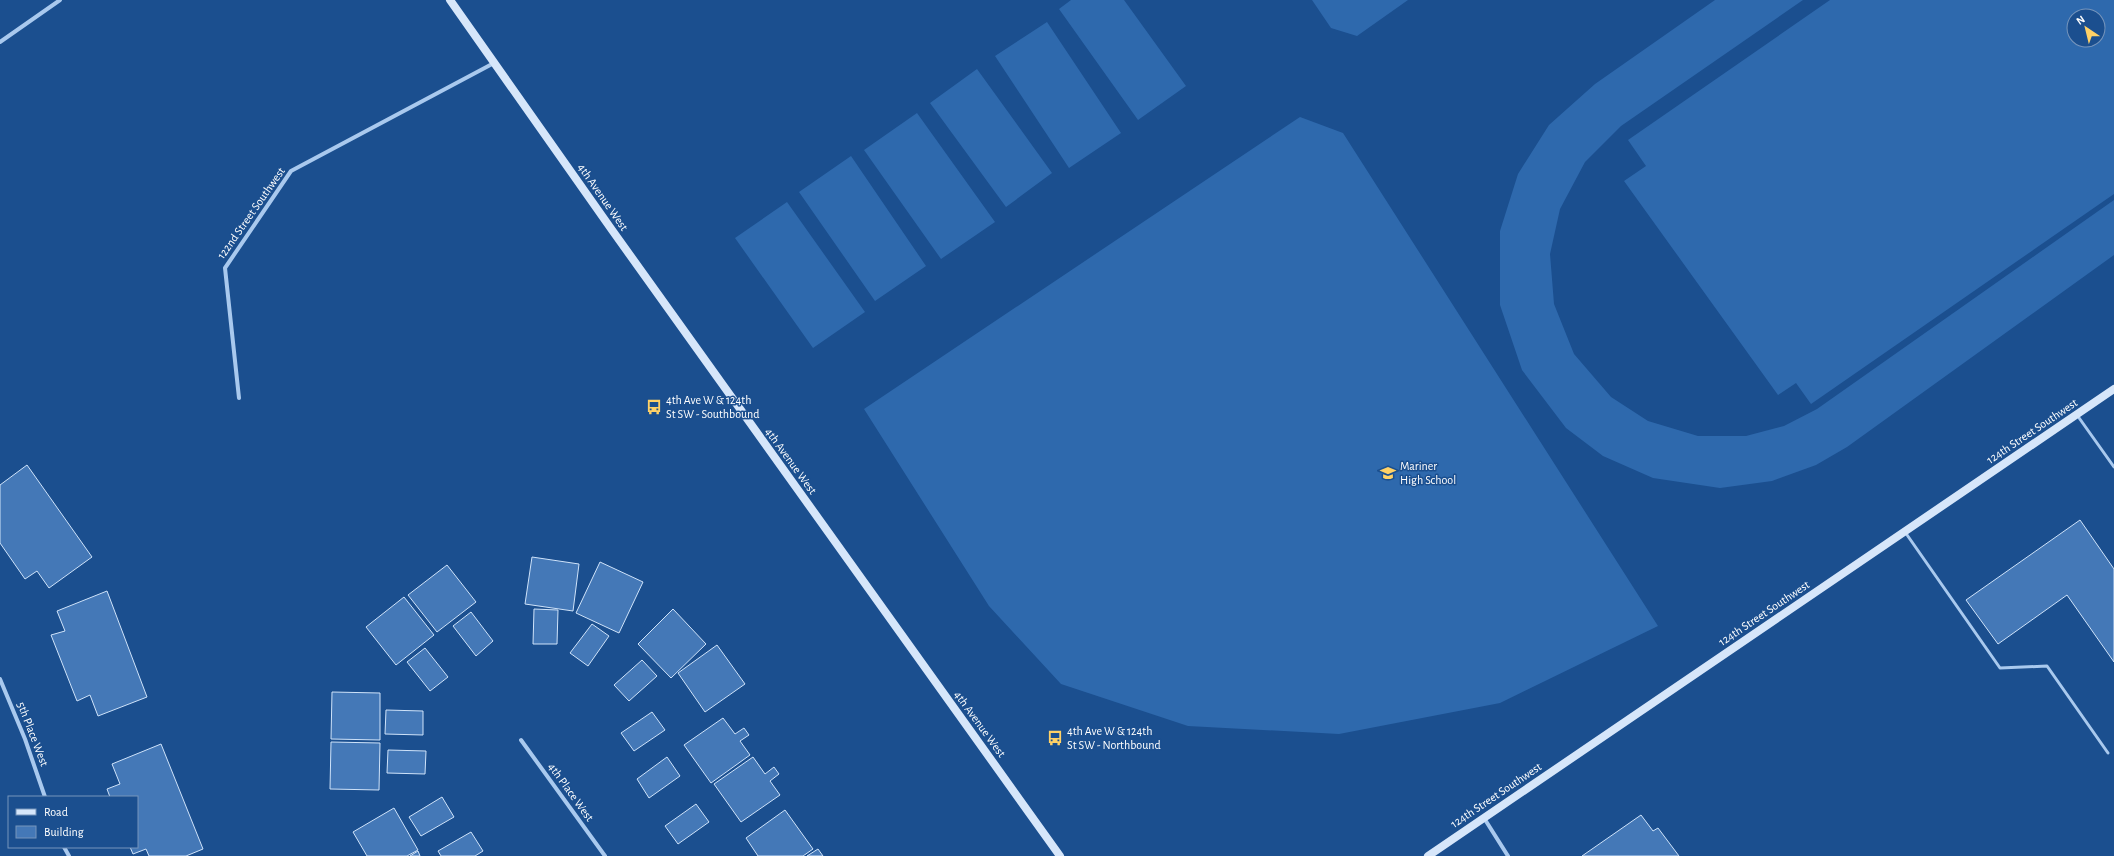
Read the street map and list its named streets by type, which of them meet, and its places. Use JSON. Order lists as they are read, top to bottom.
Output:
{
  "streets": {
    "street": [
      "4th Avenue West",
      "122nd Street Southwest",
      "124th Street Southwest",
      "5th Place West",
      "4th Place West"
    ]
  },
  "crossings": [
    ["4th Avenue West", "122nd Street Southwest"]
  ],
  "places": {
    "bus stop": ["4th Ave W & 124th St SW - Southbound", "4th Ave W & 124th St SW - Northbound"],
    "school or university": ["Mariner High School"]
  },
  "legend": ["Road", "Building"],
  "north": "top left"
}
